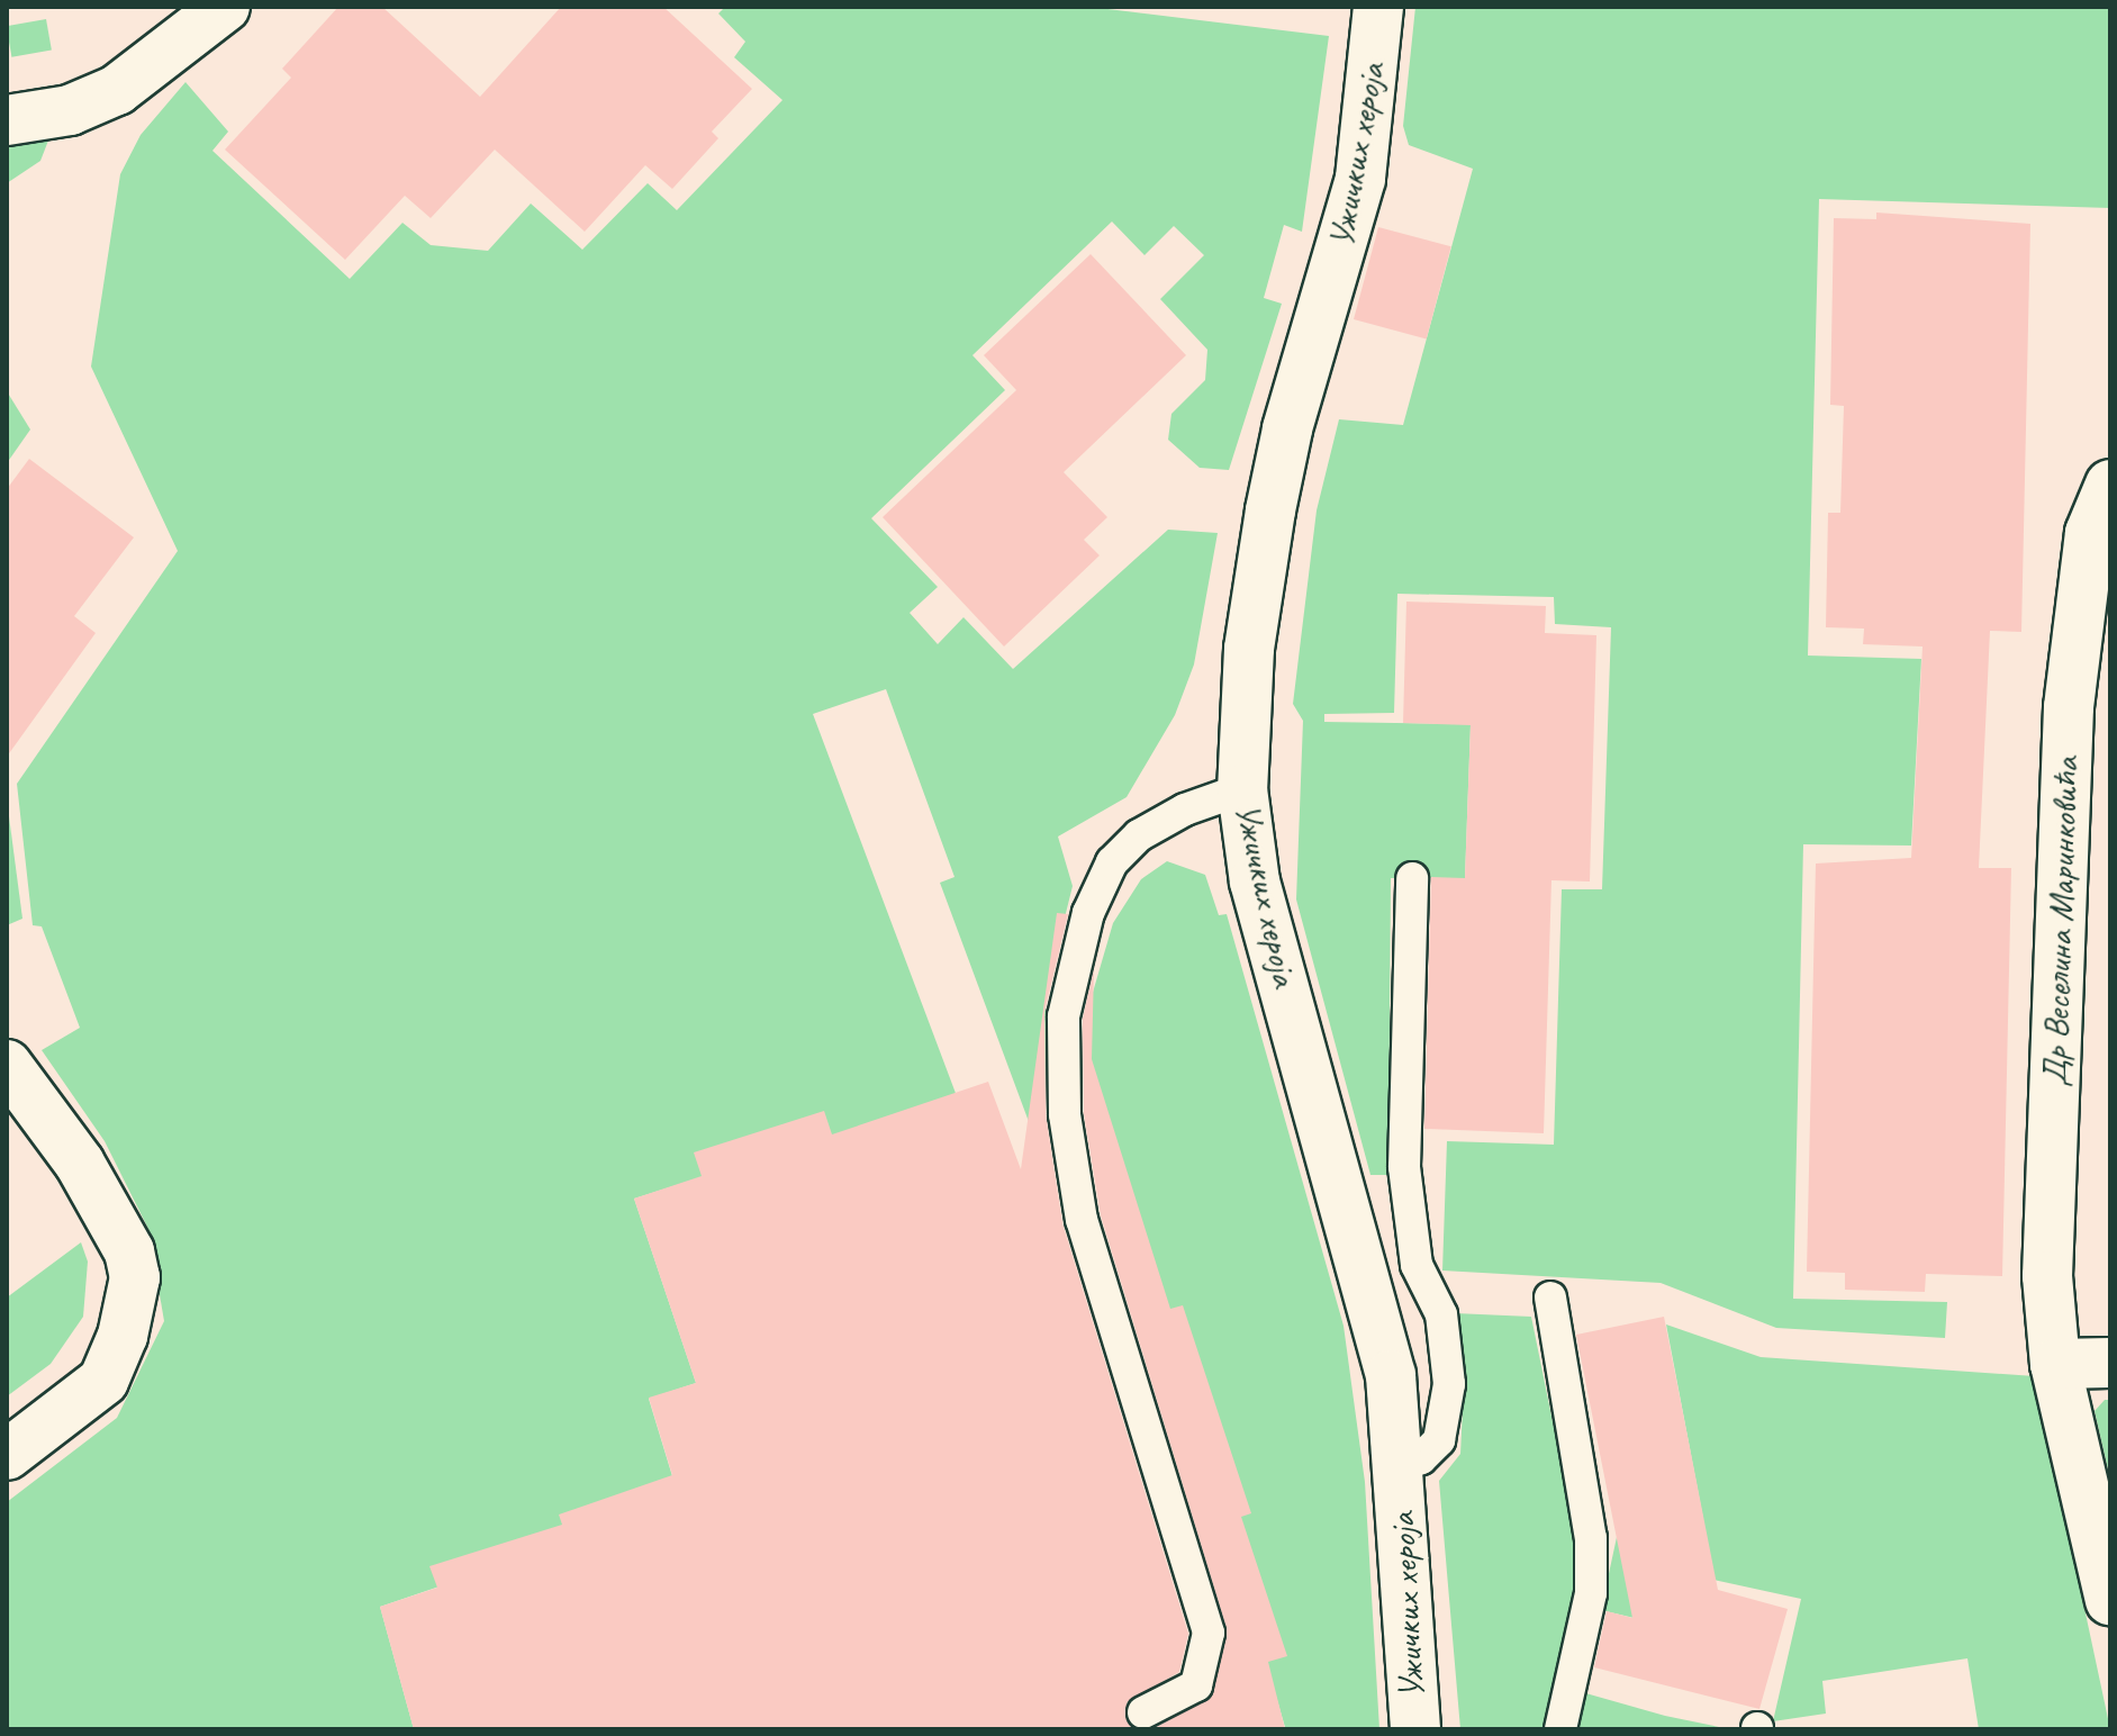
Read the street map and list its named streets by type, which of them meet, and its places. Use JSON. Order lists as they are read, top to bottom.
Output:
{
  "streets": {
    "street": ["Ужичких хероја", "Др Веселина Маринковића"]
  }
}
